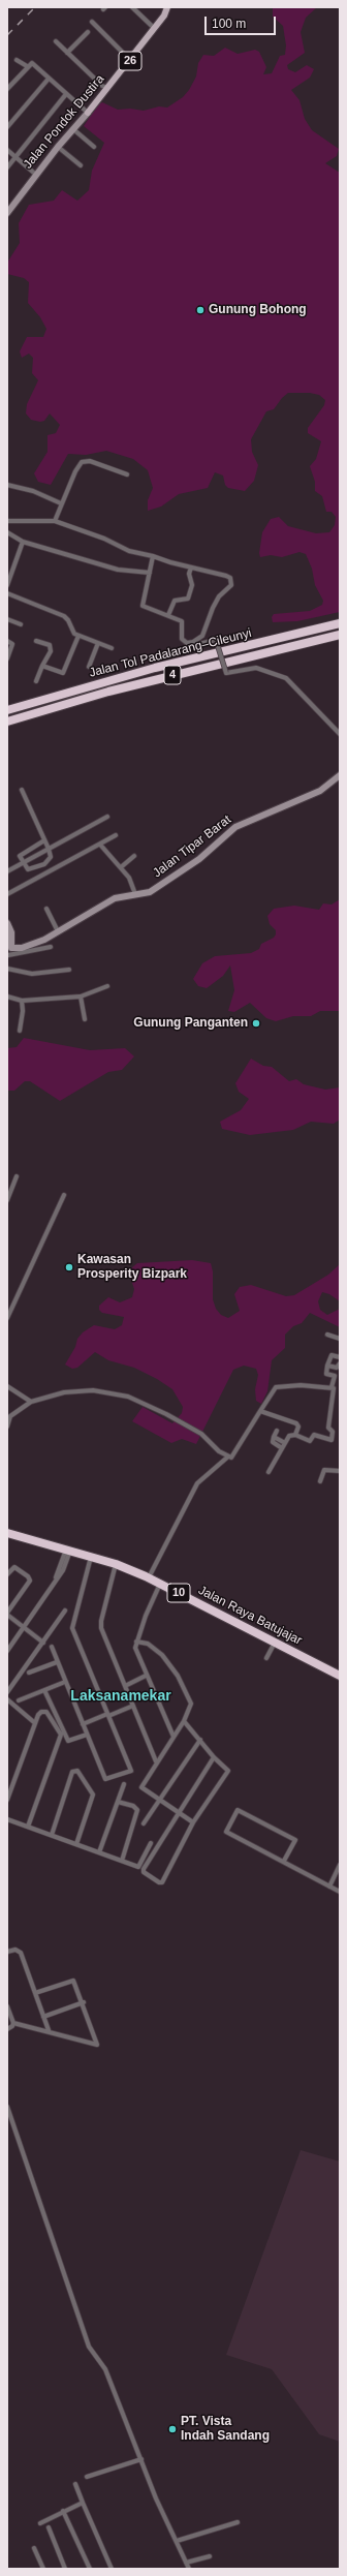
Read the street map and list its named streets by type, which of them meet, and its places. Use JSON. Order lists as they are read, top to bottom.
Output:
{
  "streets": {
    "highway": [
      "Jalan Tol Padalarang–Cileunyi",
      "4",
      "10",
      "Jalan Raya Batujajar"
    ],
    "main road": ["26", "Jalan Pondok Dustira"],
    "street": ["Jalan Tipar Barat"]
  },
  "districts": ["Laksanamekar"],
  "places": [
    "Gunung Bohong",
    "Gunung Panganten",
    "Kawasan Prosperity Bizpark",
    "PT. Vista Indah Sandang"
  ],
  "scale_bar": "100 m"
}
